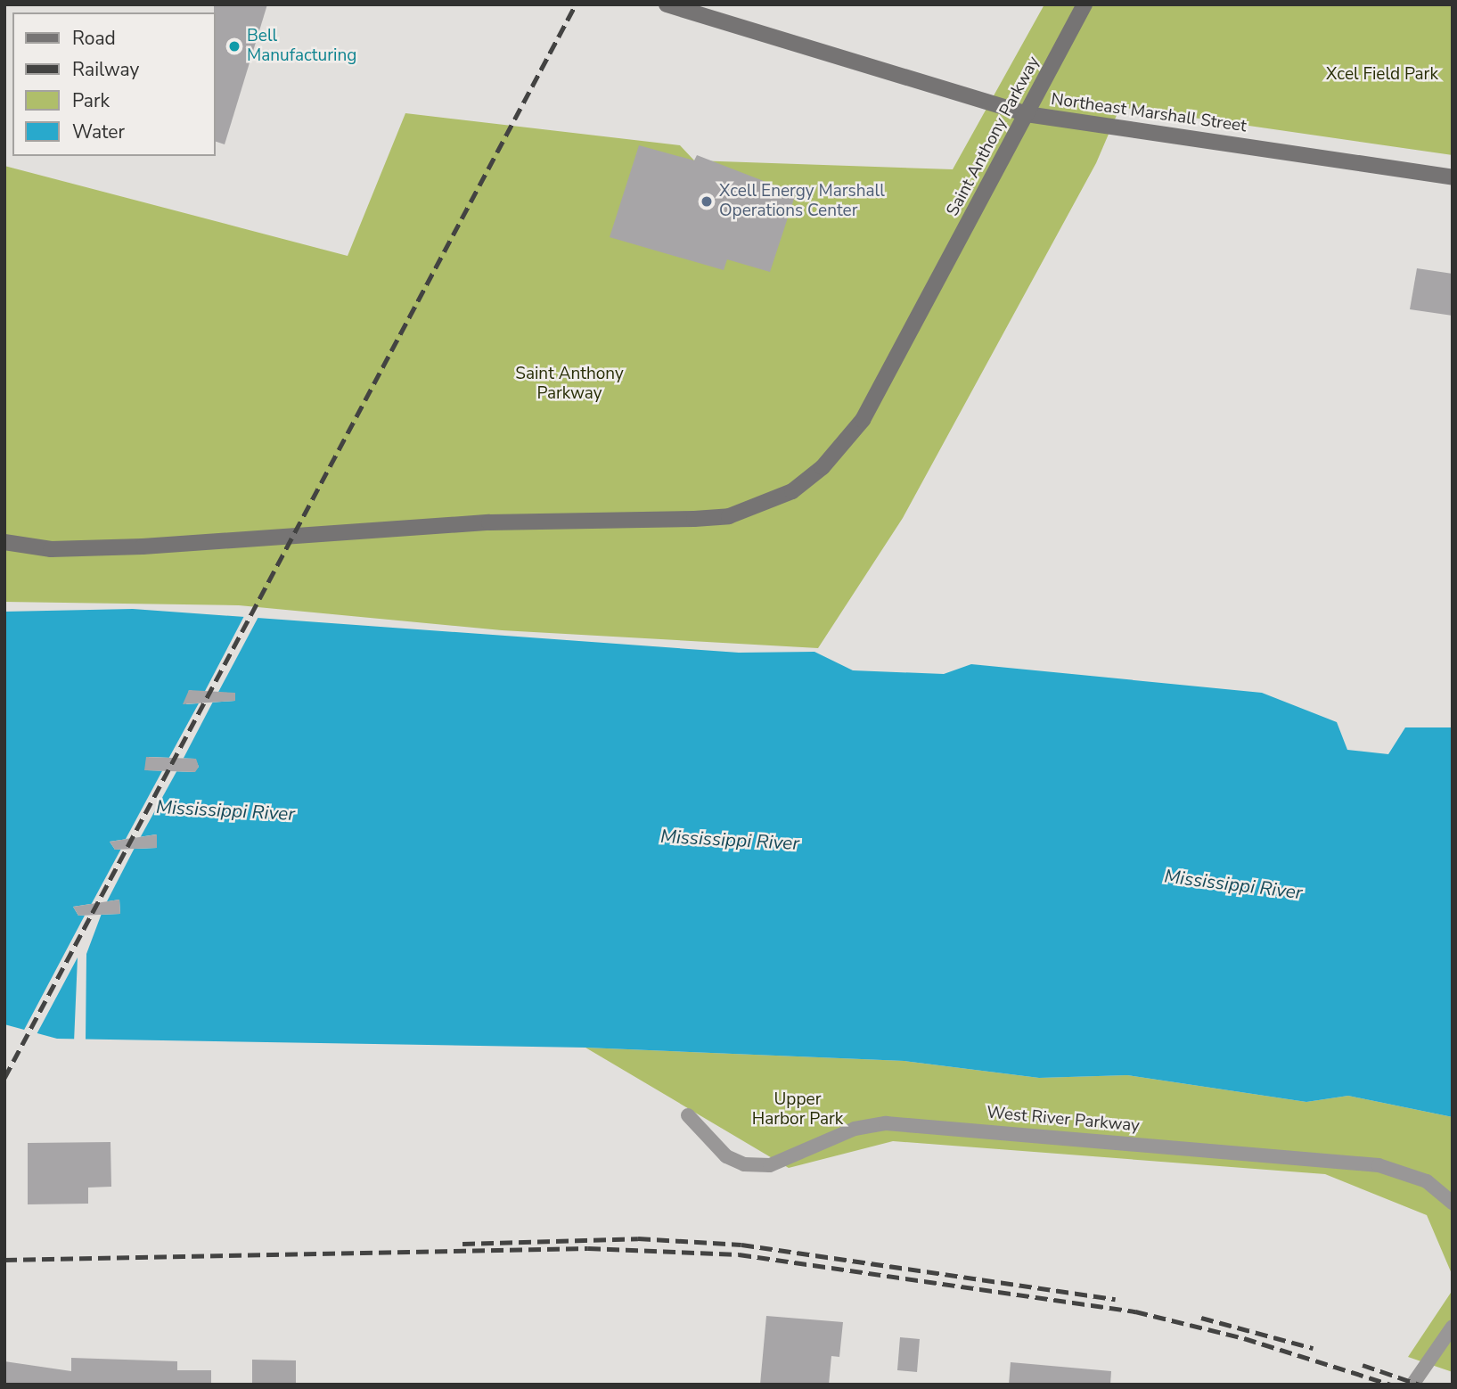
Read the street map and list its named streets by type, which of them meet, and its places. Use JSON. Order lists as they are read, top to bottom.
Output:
{
  "streets": {
    "street": ["Northeast Marshall Street", "Saint Anthony Parkway", "West River Parkway"]
  },
  "crossings": [
    ["Northeast Marshall Street", "Saint Anthony Parkway"]
  ],
  "water": ["Mississippi River"],
  "parks": ["Xcel Field Park", "Saint Anthony Parkway", "Upper Harbor Park"],
  "places": ["Bell Manufacturing", "Xcell Energy Marshall Operations Center"],
  "legend": [
    "Road",
    "Railway",
    "Park",
    "Water"
  ]
}
